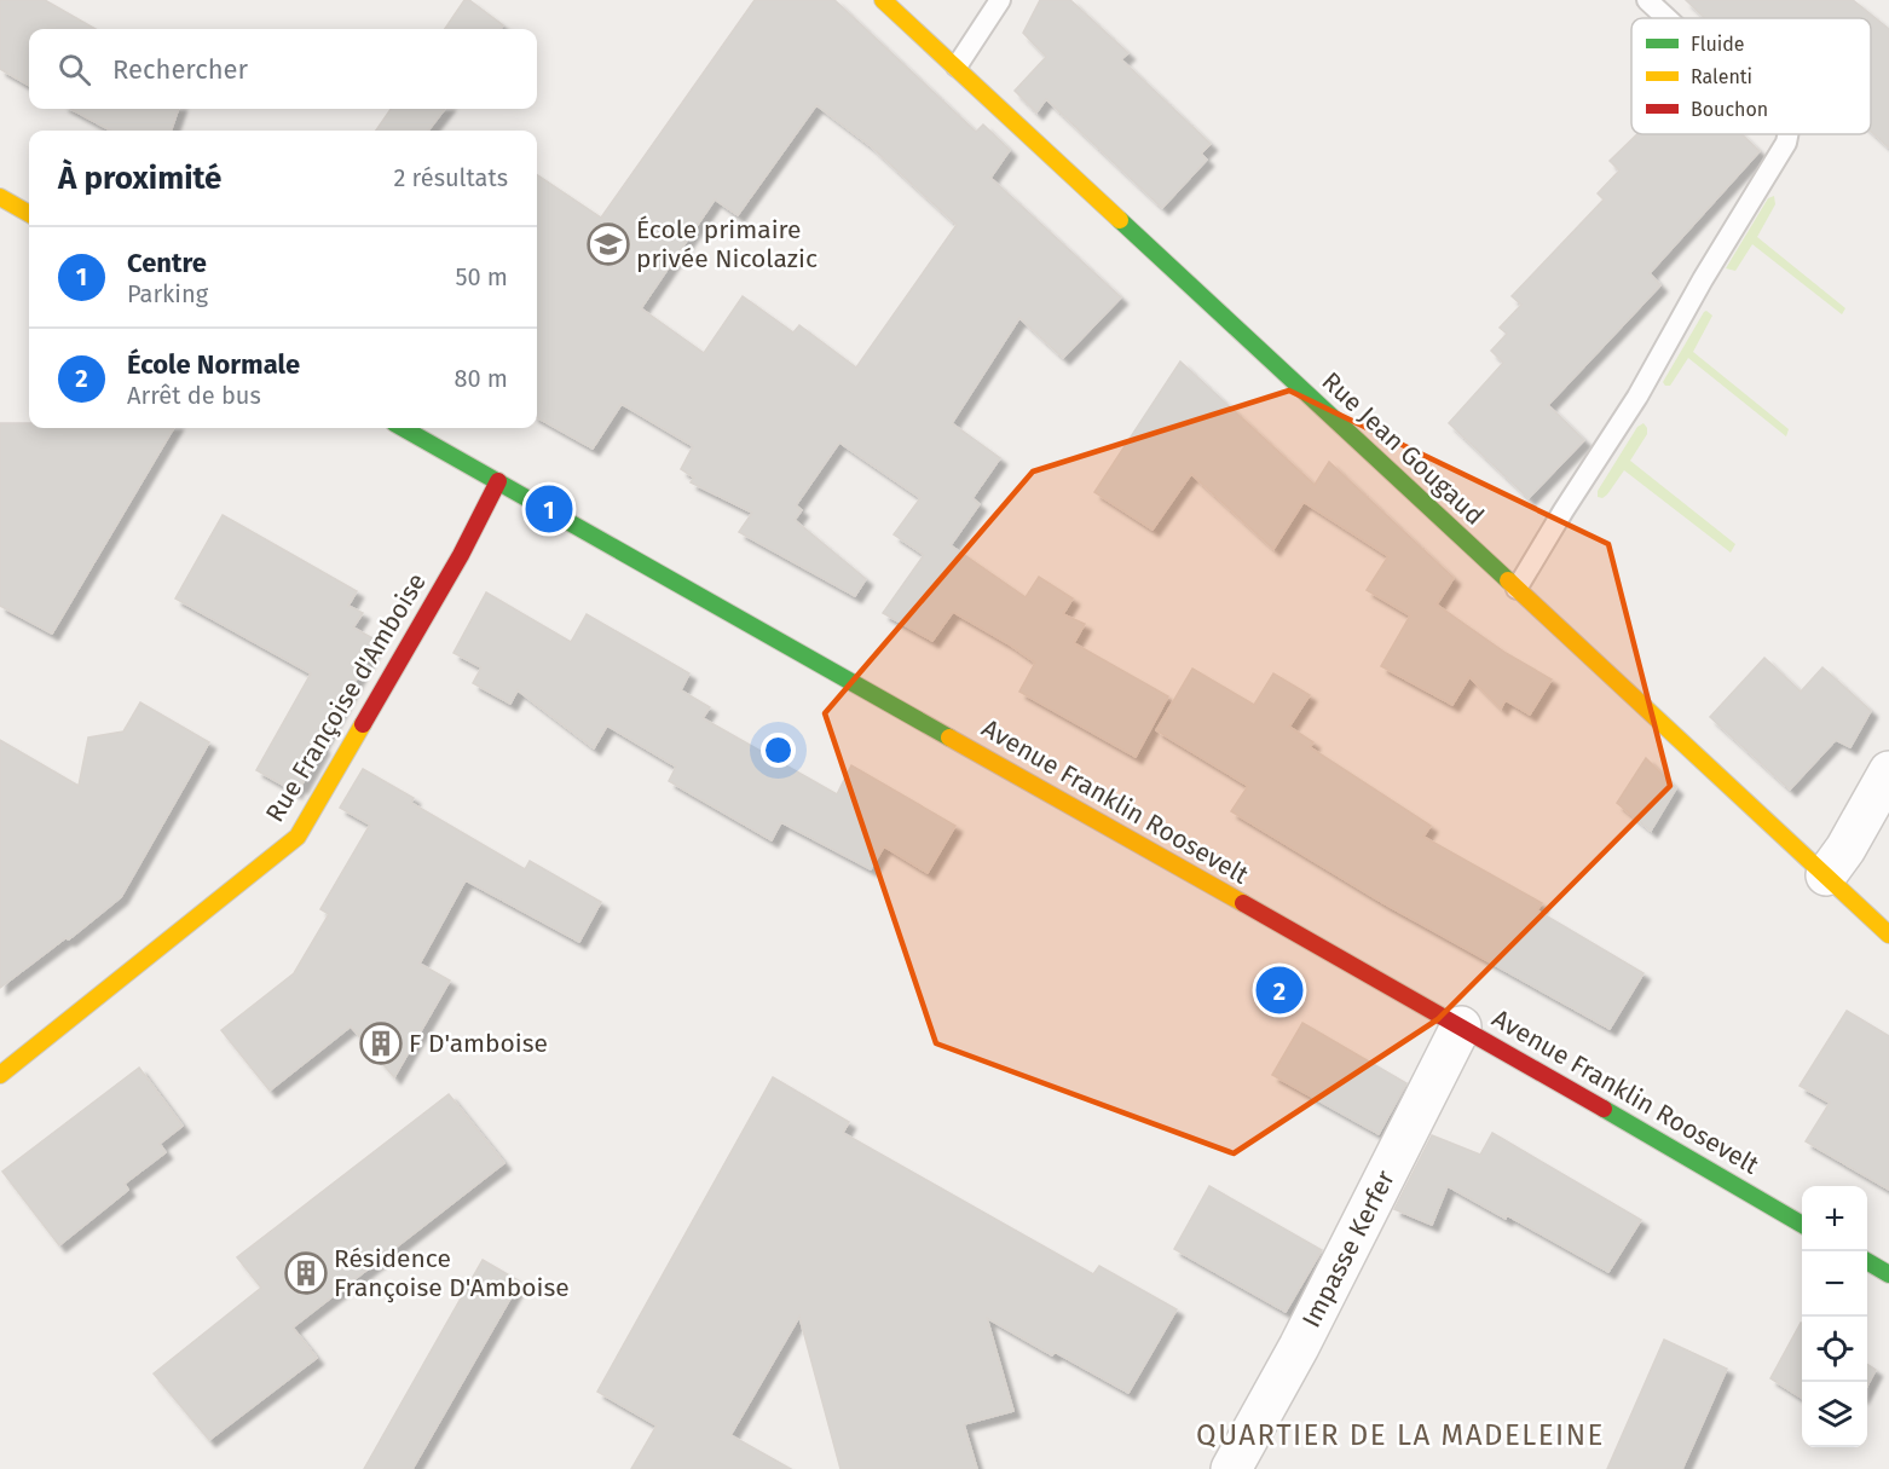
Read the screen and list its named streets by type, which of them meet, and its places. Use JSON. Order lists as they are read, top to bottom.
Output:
{
  "streets": {
    "main road": ["Rue Jean Gougaud", "Rue Françoise d'Amboise", "Avenue Franklin Roosevelt"],
    "street": ["Impasse Kerfer"]
  },
  "crossings": [
    ["Rue Françoise d'Amboise", "Avenue Franklin Roosevelt"],
    ["Avenue Franklin Roosevelt", "Impasse Kerfer"]
  ],
  "districts": ["QUARTIER DE LA MADELEINE"],
  "places": {
    "school or university": ["École primaire privée Nicolazic"],
    "building": ["F D'amboise", "Résidence Françoise D'Amboise"]
  },
  "legend": ["Fluide", "Ralenti", "Bouchon"],
  "page": {
    "search": "Rechercher",
    "heading": ["À proximité", "2 résultats"],
    "list": [
      {
        "mark": "1",
        "name": "Centre",
        "note": "Parking",
        "value": "50 m"
      },
      {
        "mark": "2",
        "name": "École Normale",
        "note": "Arrêt de bus",
        "value": "80 m"
      }
    ],
    "pins": ["1", "2"],
    "map_buttons": ["+", "−"]
  }
}
